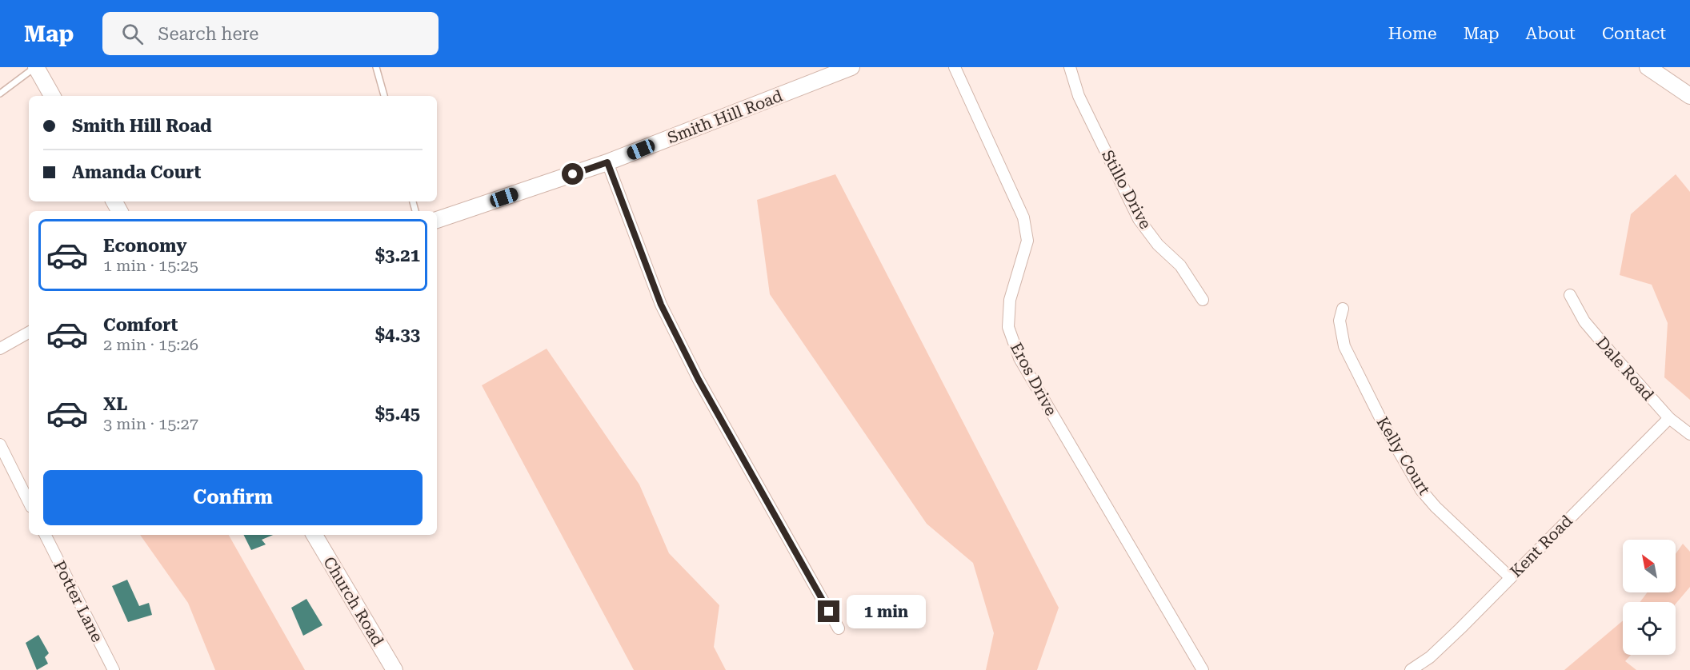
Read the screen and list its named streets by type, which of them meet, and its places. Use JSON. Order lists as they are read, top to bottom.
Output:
{
  "streets": {
    "street": [
      "Smith Hill Road",
      "Stillo Drive",
      "Dale Road",
      "Eros Drive",
      "Kelly Court",
      "Kent Road",
      "Potter Lane",
      "Church Road"
    ]
  },
  "crossings": [
    ["Dale Road", "Kent Road"],
    ["Kelly Court", "Kent Road"]
  ],
  "north": "top left",
  "page": {
    "header": "Map",
    "search": "Search here",
    "nav": [
      "Home",
      "Map",
      "About",
      "Contact"
    ],
    "banner": ["Smith Hill Road", "Amanda Court"],
    "list": [
      {
        "name": "Economy",
        "note": "1 min · 15:25",
        "value": "$3.21"
      },
      {
        "name": "Comfort",
        "note": "2 min · 15:26",
        "value": "$4.33"
      },
      {
        "name": "XL",
        "note": "3 min · 15:27",
        "value": "$5.45"
      }
    ],
    "buttons": "Confirm",
    "bubble": "1 min"
  }
}
